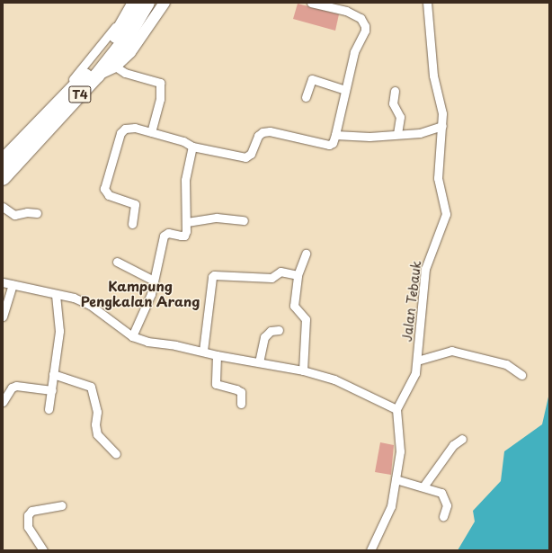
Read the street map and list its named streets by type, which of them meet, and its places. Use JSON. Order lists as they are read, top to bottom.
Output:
{
  "streets": {
    "highway": ["T4"],
    "street": ["Jalan Tebauk"]
  },
  "districts": ["Kampung Pengkalan Arang"]
}
